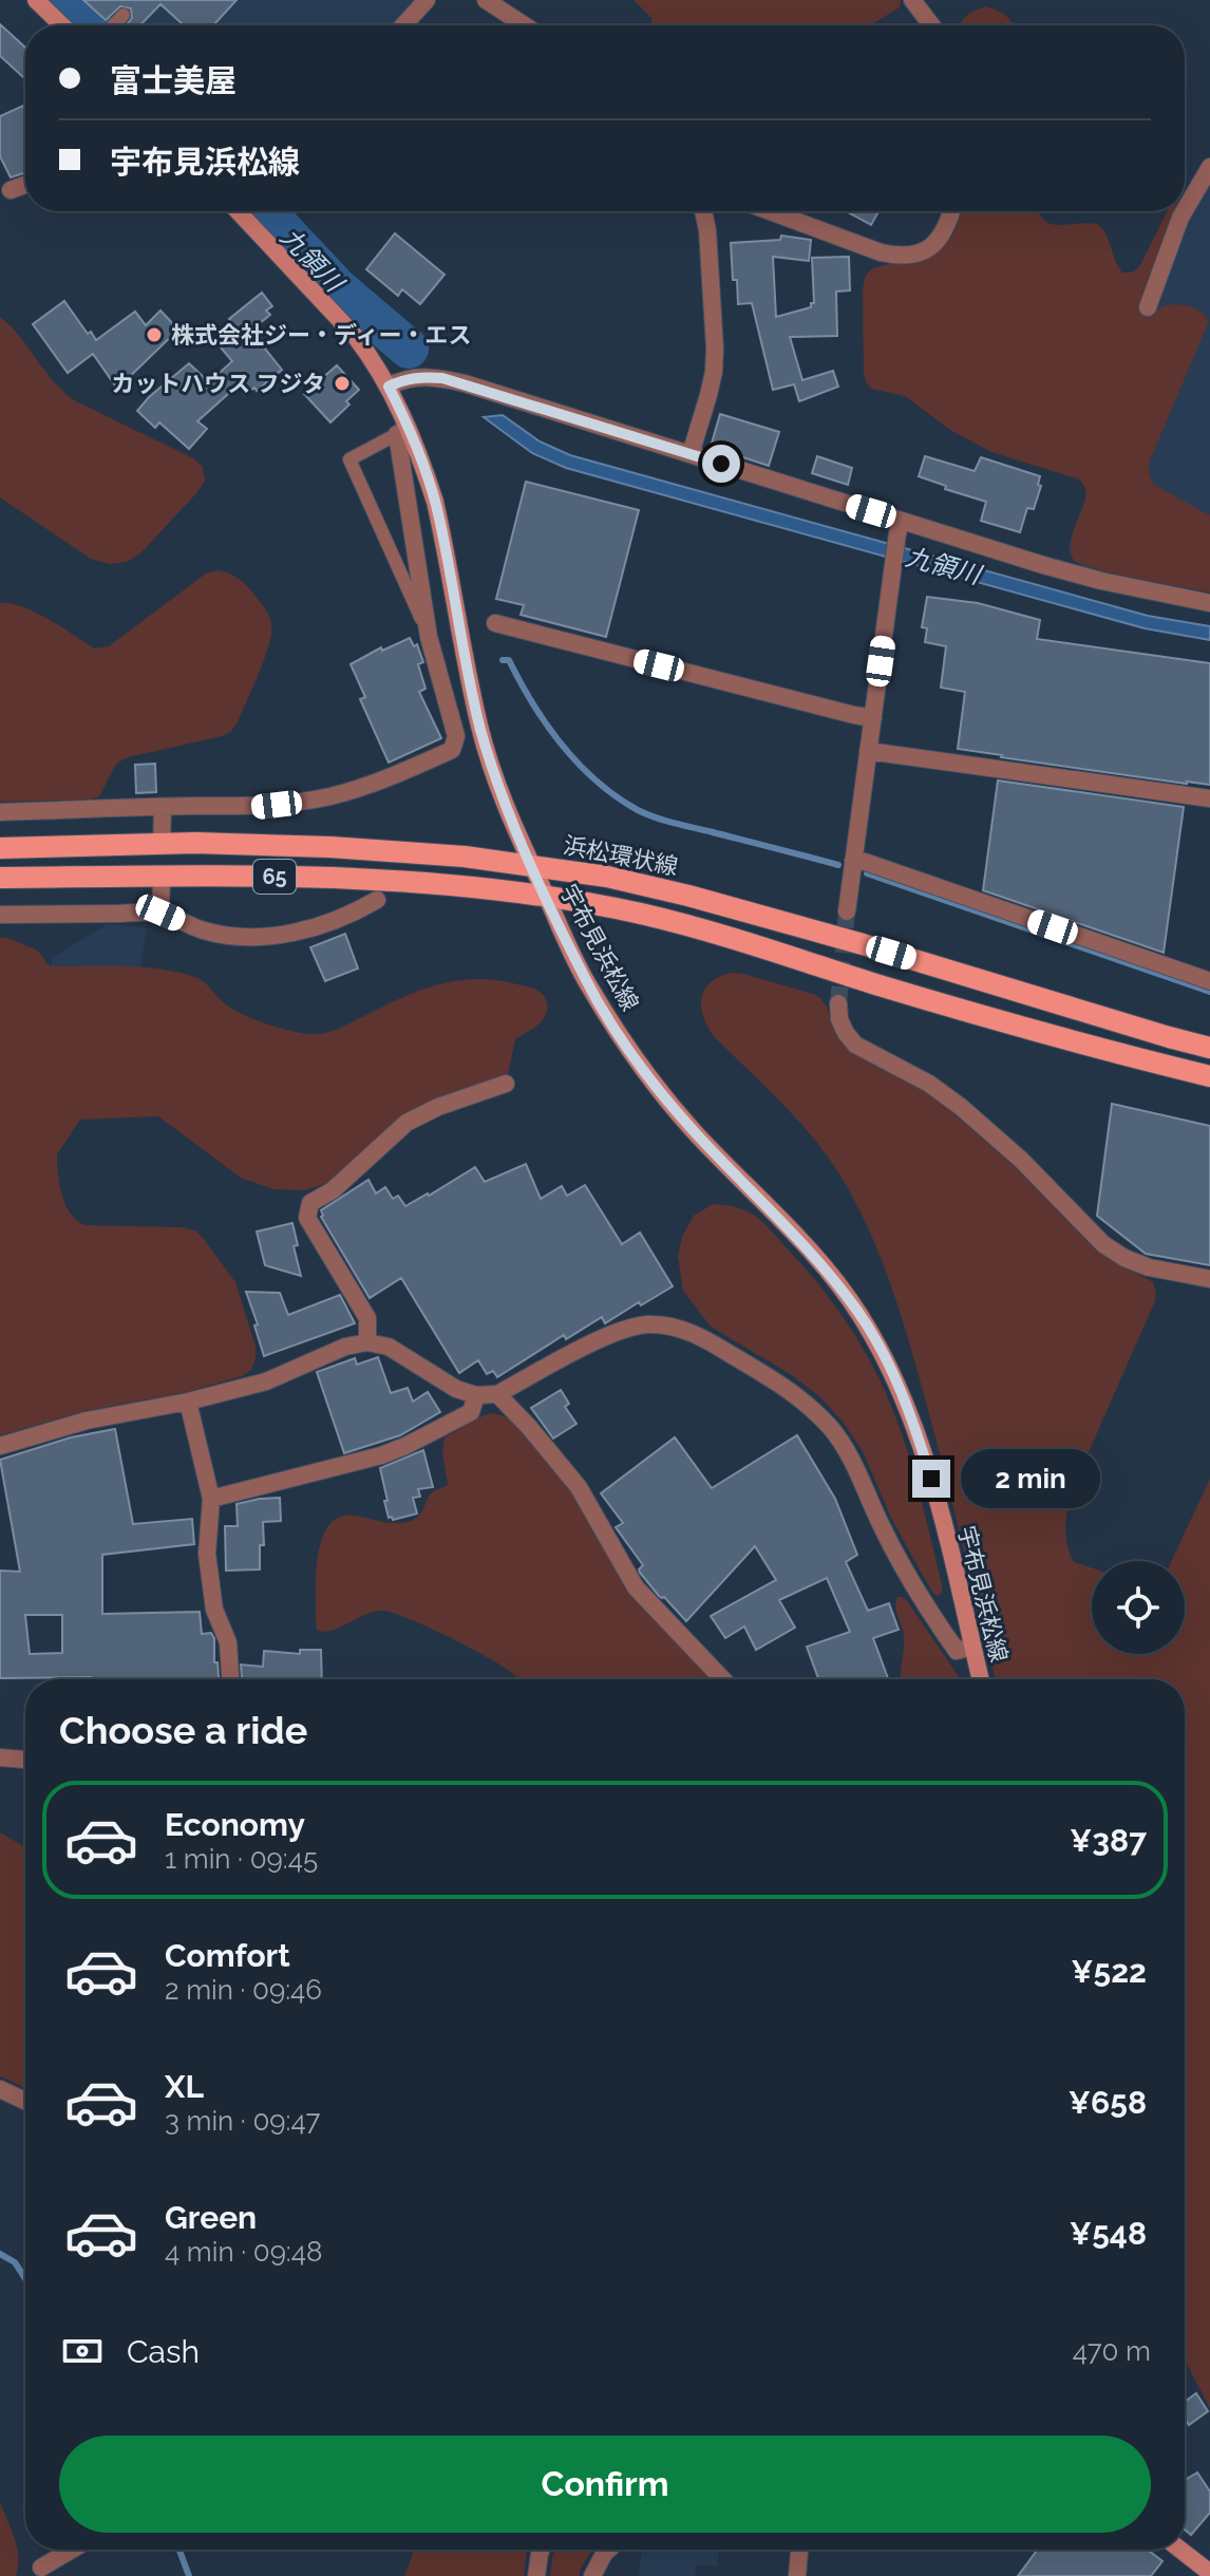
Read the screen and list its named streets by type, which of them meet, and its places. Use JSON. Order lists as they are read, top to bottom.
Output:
{
  "streets": {
    "main road": ["浜松環状線", "65", "宇布見浜松線"]
  },
  "crossings": [
    ["浜松環状線", "宇布見浜松線"],
    ["65", "宇布見浜松線"]
  ],
  "water": ["九領川"],
  "places": ["株式会社ジー・ディー・エス", "カットハウス フジタ"],
  "page": {
    "banner": ["富士美屋", "宇布見浜松線"],
    "bubble": "2 min",
    "heading": "Choose a ride",
    "list": [
      {
        "name": "Economy",
        "note": "1 min · 09:45",
        "value": "¥387"
      },
      {
        "name": "Comfort",
        "note": "2 min · 09:46",
        "value": "¥522"
      },
      {
        "name": "XL",
        "note": "3 min · 09:47",
        "value": "¥658"
      },
      {
        "name": "Green",
        "note": "4 min · 09:48",
        "value": "¥548"
      }
    ],
    "pay": ["Cash", "470 m"],
    "buttons": "Confirm"
  }
}
